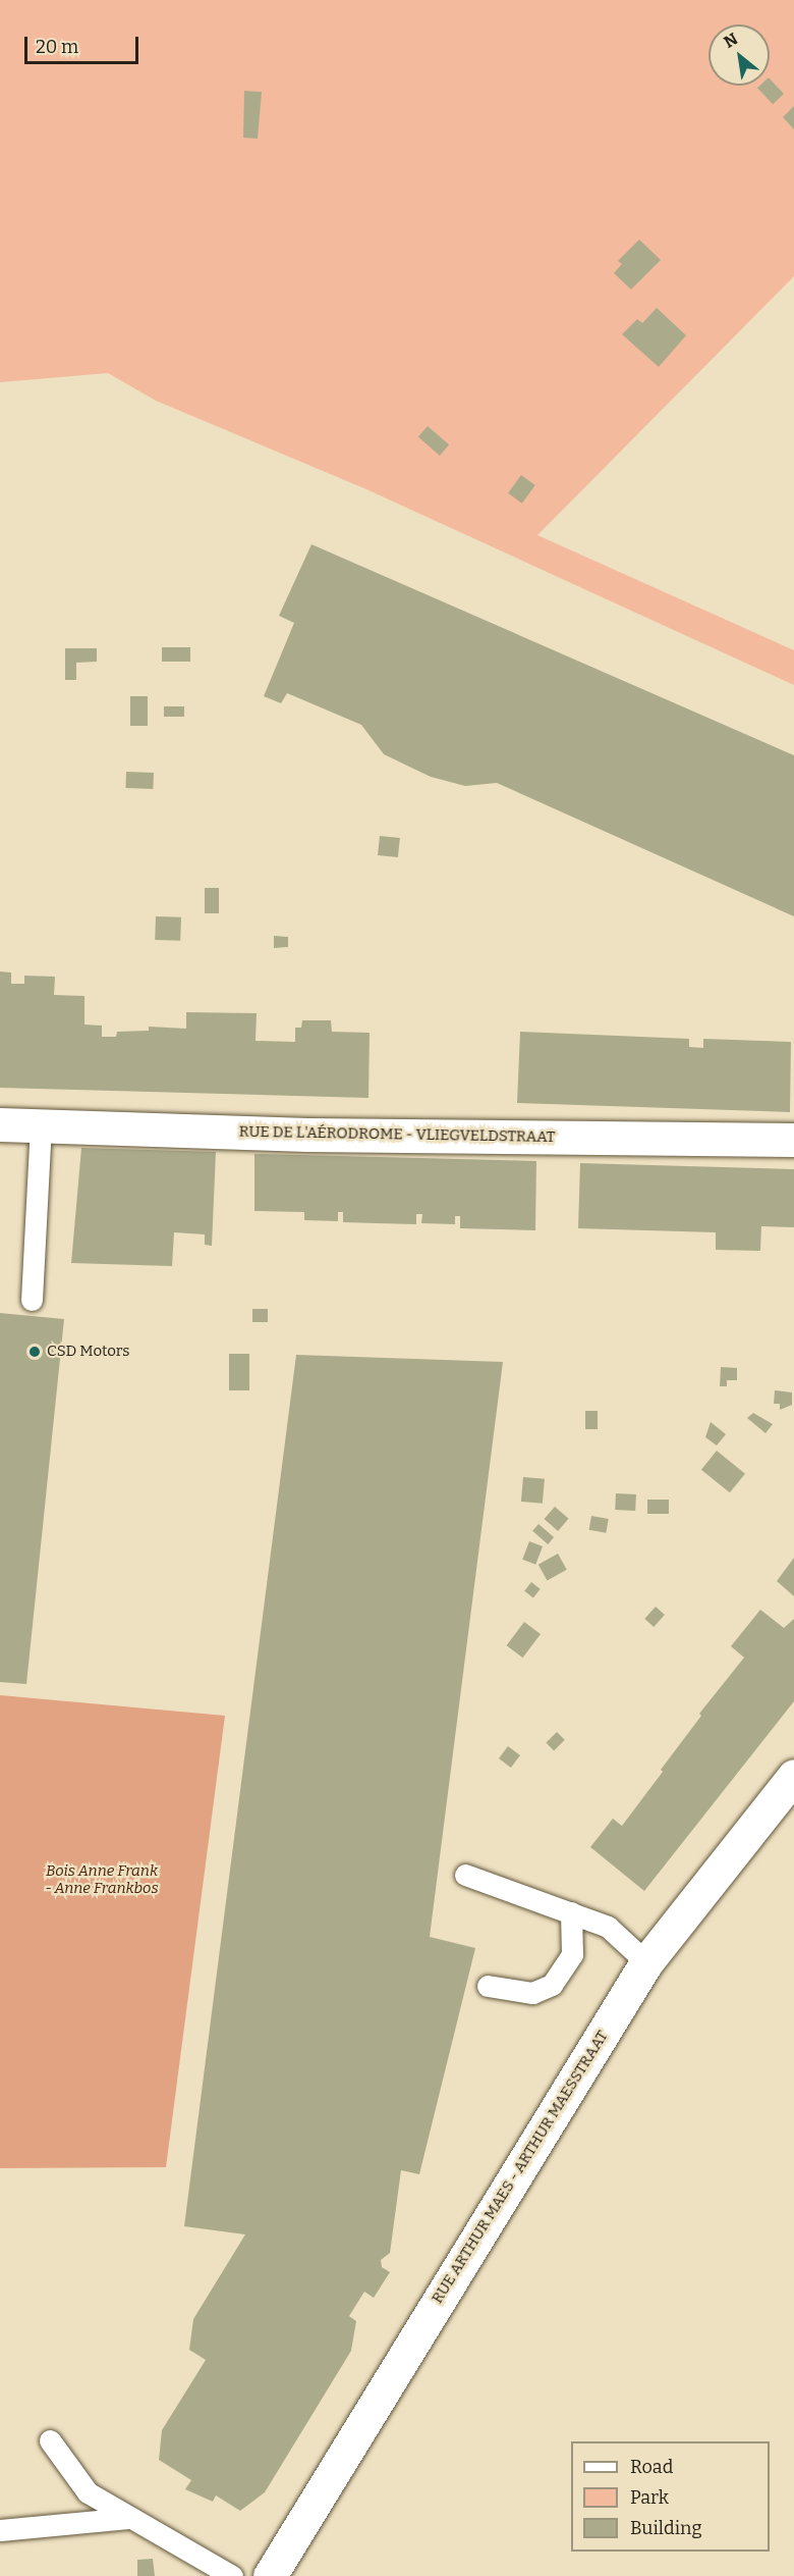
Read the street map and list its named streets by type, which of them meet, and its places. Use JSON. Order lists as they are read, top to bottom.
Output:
{
  "streets": {
    "street": ["RUE DE L'AÉRODROME - VLIEGVELDSTRAAT", "RUE ARTHUR MAES - ARTHUR MAESSTRAAT"]
  },
  "parks": ["Bois Anne Frank - Anne Frankbos"],
  "places": ["CSD Motors"],
  "legend": ["Road", "Park", "Building"],
  "scale_bar": "20 m",
  "north": "top left"
}
